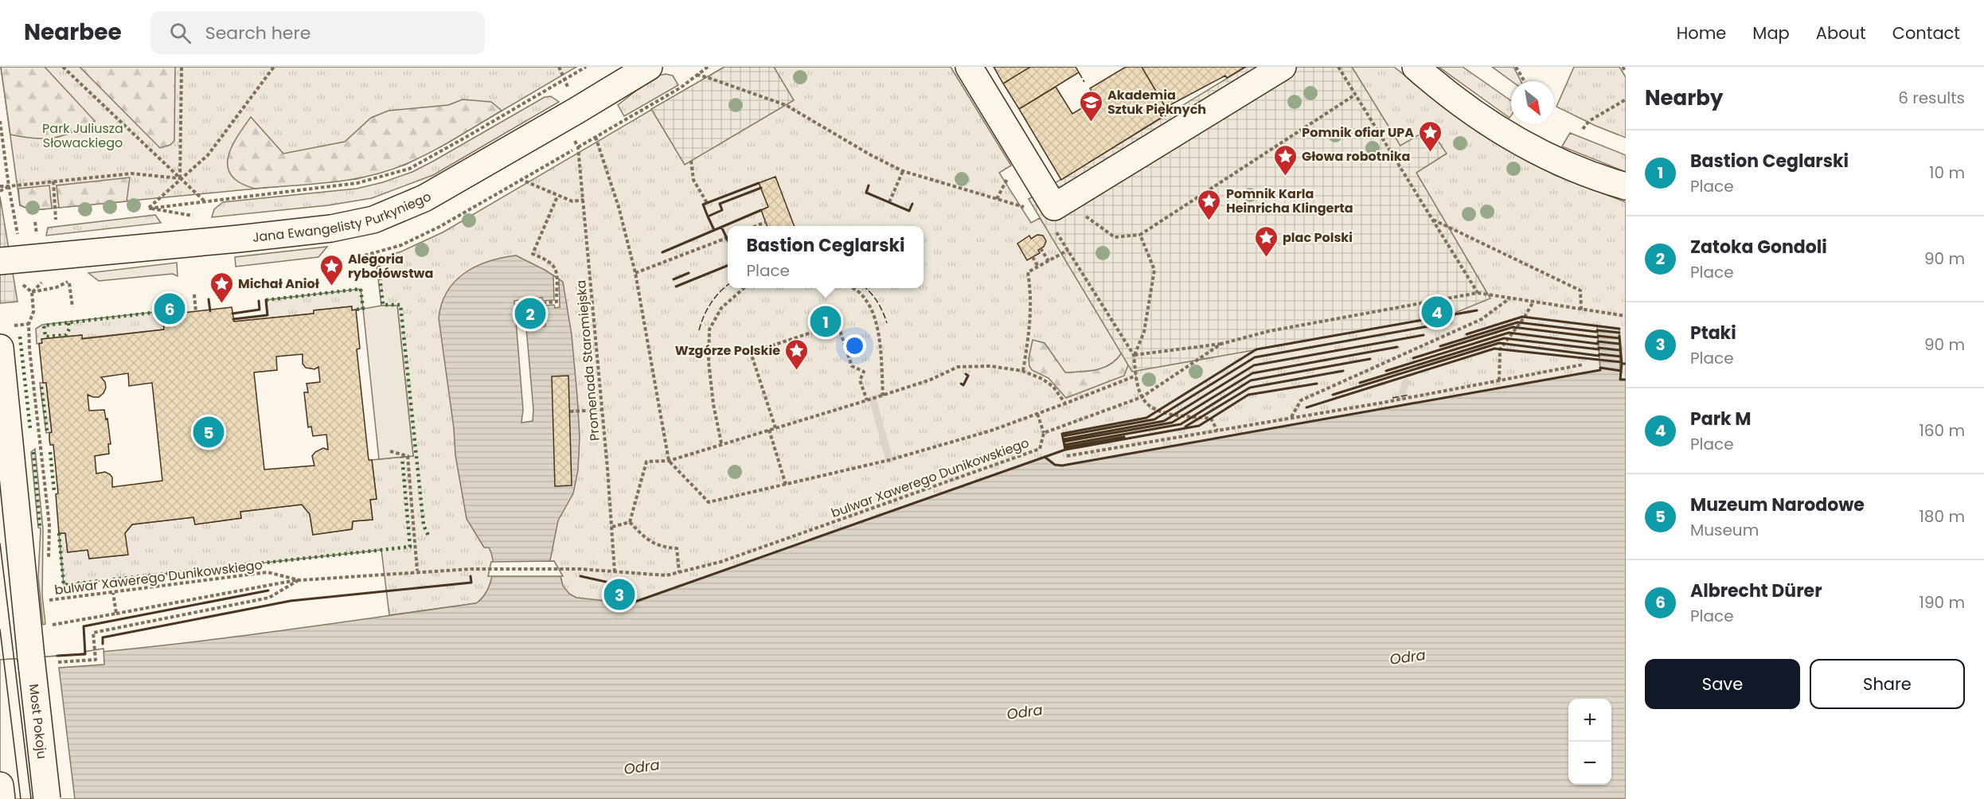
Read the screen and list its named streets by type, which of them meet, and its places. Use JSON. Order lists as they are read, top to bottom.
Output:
{
  "streets": {
    "street": ["Jana Ewangelisty Purkyniego", "Most Pokoju"],
    "path": ["Promenada Staromiejska", "bulwar Xawerego Dunikowskiego"]
  },
  "crossings": [
    ["Promenada Staromiejska", "bulwar Xawerego Dunikowskiego"]
  ],
  "water": ["Odra"],
  "parks": ["Park Juliusza Słowackiego"],
  "places": {
    "school or university": ["Akademia Sztuk Pięknych"],
    "place": [
      "Pomnik ofiar UPA",
      "Głowa robotnika",
      "Pomnik Karla Heinricha Klingerta",
      "plac Polski",
      "Alegoria rybołówstwa",
      "Michał Anioł",
      "Wzgórze Polskie"
    ]
  },
  "north": "bottom right",
  "page": {
    "header": "Nearbee",
    "search": "Search here",
    "nav": [
      "Home",
      "Map",
      "About",
      "Contact"
    ],
    "heading": ["Nearby", "6 results"],
    "list": [
      {
        "mark": "1",
        "name": "Bastion Ceglarski",
        "note": "Place",
        "value": "10 m"
      },
      {
        "mark": "2",
        "name": "Zatoka Gondoli",
        "note": "Place",
        "value": "90 m"
      },
      {
        "mark": "3",
        "name": "Ptaki",
        "note": "Place",
        "value": "90 m"
      },
      {
        "mark": "4",
        "name": "Park M",
        "note": "Place",
        "value": "160 m"
      },
      {
        "mark": "5",
        "name": "Muzeum Narodowe",
        "note": "Museum",
        "value": "180 m"
      },
      {
        "mark": "6",
        "name": "Albrecht Dürer",
        "note": "Place",
        "value": "190 m"
      }
    ],
    "popup": ["Bastion Ceglarski", "Place"],
    "pins": [
      "6",
      "4",
      "2",
      "1",
      "5",
      "3"
    ],
    "buttons": ["Save", "Share"],
    "map_buttons": ["+", "−"]
  }
}
